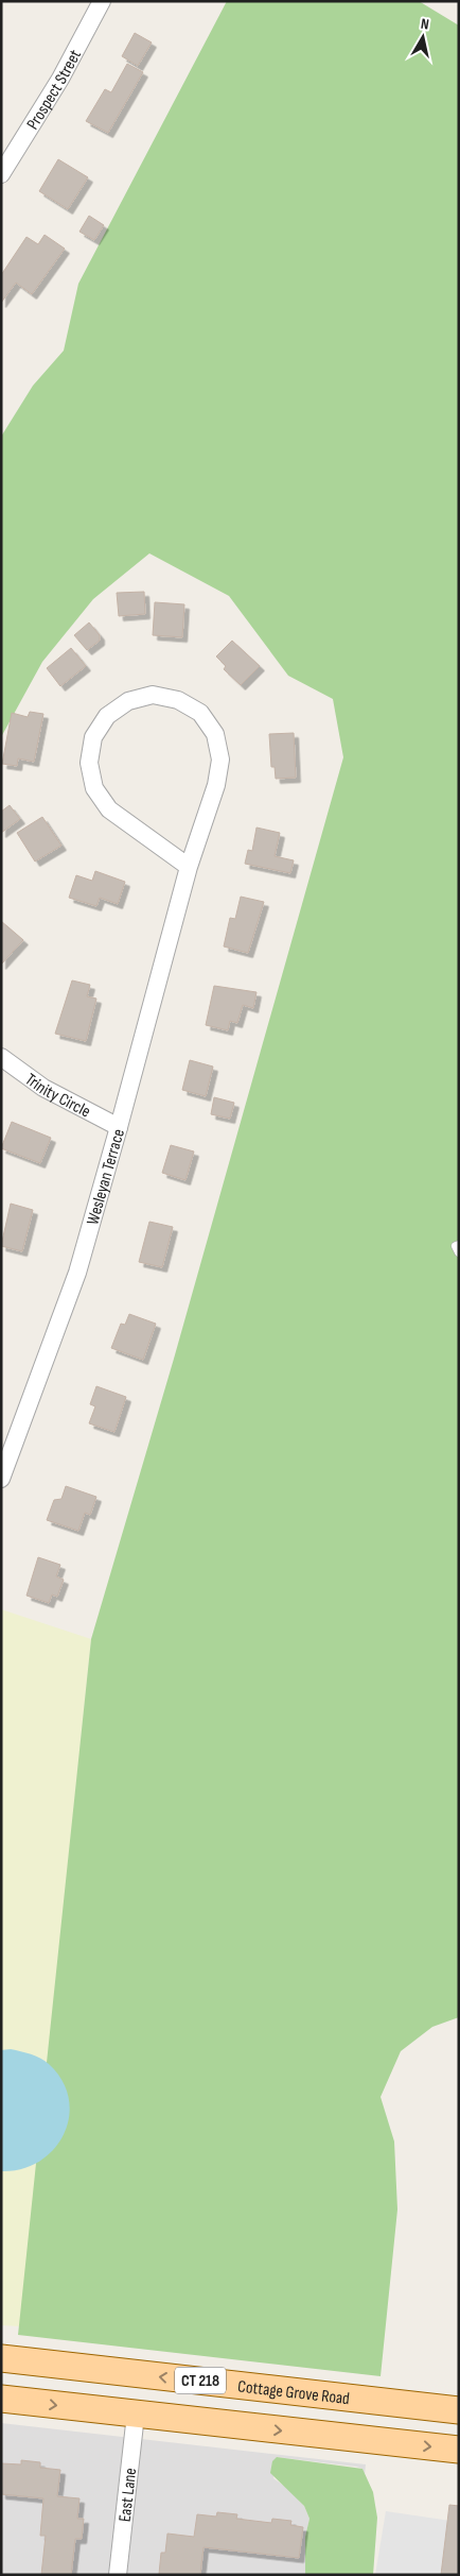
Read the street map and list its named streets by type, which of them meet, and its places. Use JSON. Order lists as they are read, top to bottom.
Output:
{
  "streets": {
    "main road": ["CT 218", "Cottage Grove Road"],
    "street": [
      "Prospect Street",
      "Trinity Circle",
      "Wesleyan Terrace",
      "East Lane"
    ]
  },
  "crossings": [
    ["Trinity Circle", "Wesleyan Terrace"],
    ["CT 218", "East Lane"]
  ],
  "north": "top"
}
